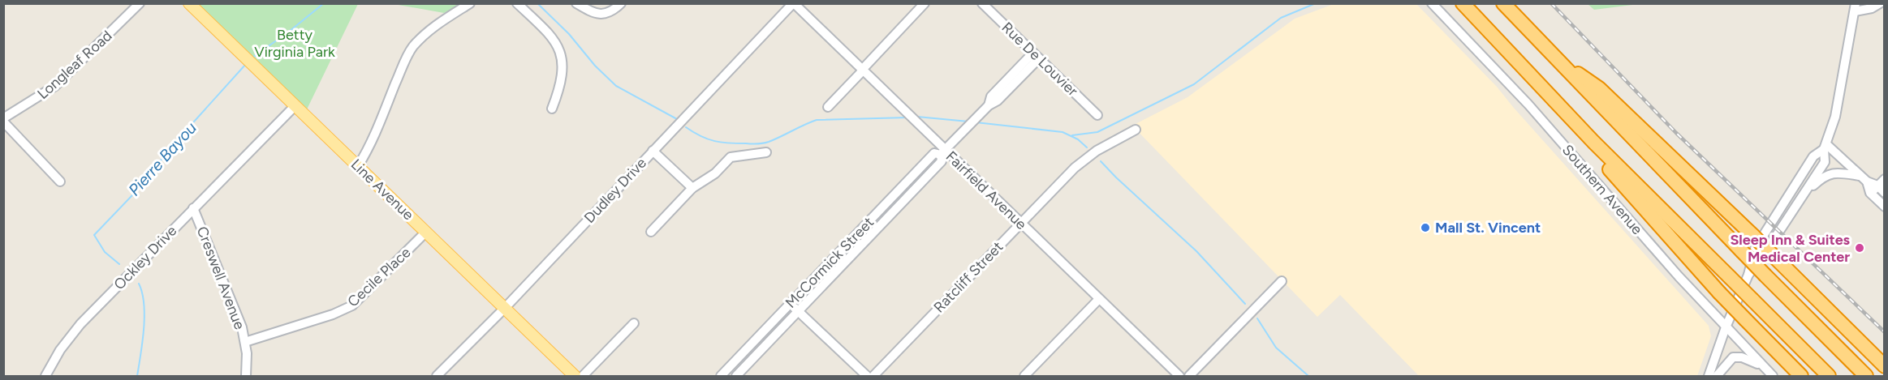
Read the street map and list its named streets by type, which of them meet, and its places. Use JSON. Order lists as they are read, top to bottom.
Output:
{
  "streets": {
    "main road": ["Line Avenue"],
    "street": [
      "Rue De Louvier",
      "Longleaf Road",
      "Southern Avenue",
      "Dudley Drive",
      "Fairfield Avenue",
      "Ockley Drive",
      "McCormick Street",
      "Cecile Place",
      "Ratcliff Street",
      "Creswell Avenue"
    ]
  },
  "crossings": [
    ["Line Avenue", "Dudley Drive"],
    ["Line Avenue", "Ockley Drive"],
    ["Line Avenue", "Cecile Place"],
    ["Dudley Drive", "Fairfield Avenue"],
    ["Fairfield Avenue", "McCormick Street"],
    ["Fairfield Avenue", "Ratcliff Street"],
    ["Ockley Drive", "Creswell Avenue"],
    ["Cecile Place", "Creswell Avenue"]
  ],
  "water": ["Pierre Bayou"],
  "parks": ["Betty Virginia Park"],
  "places": ["Mall St. Vincent", "Sleep Inn & Suites Medical Center"]
}
